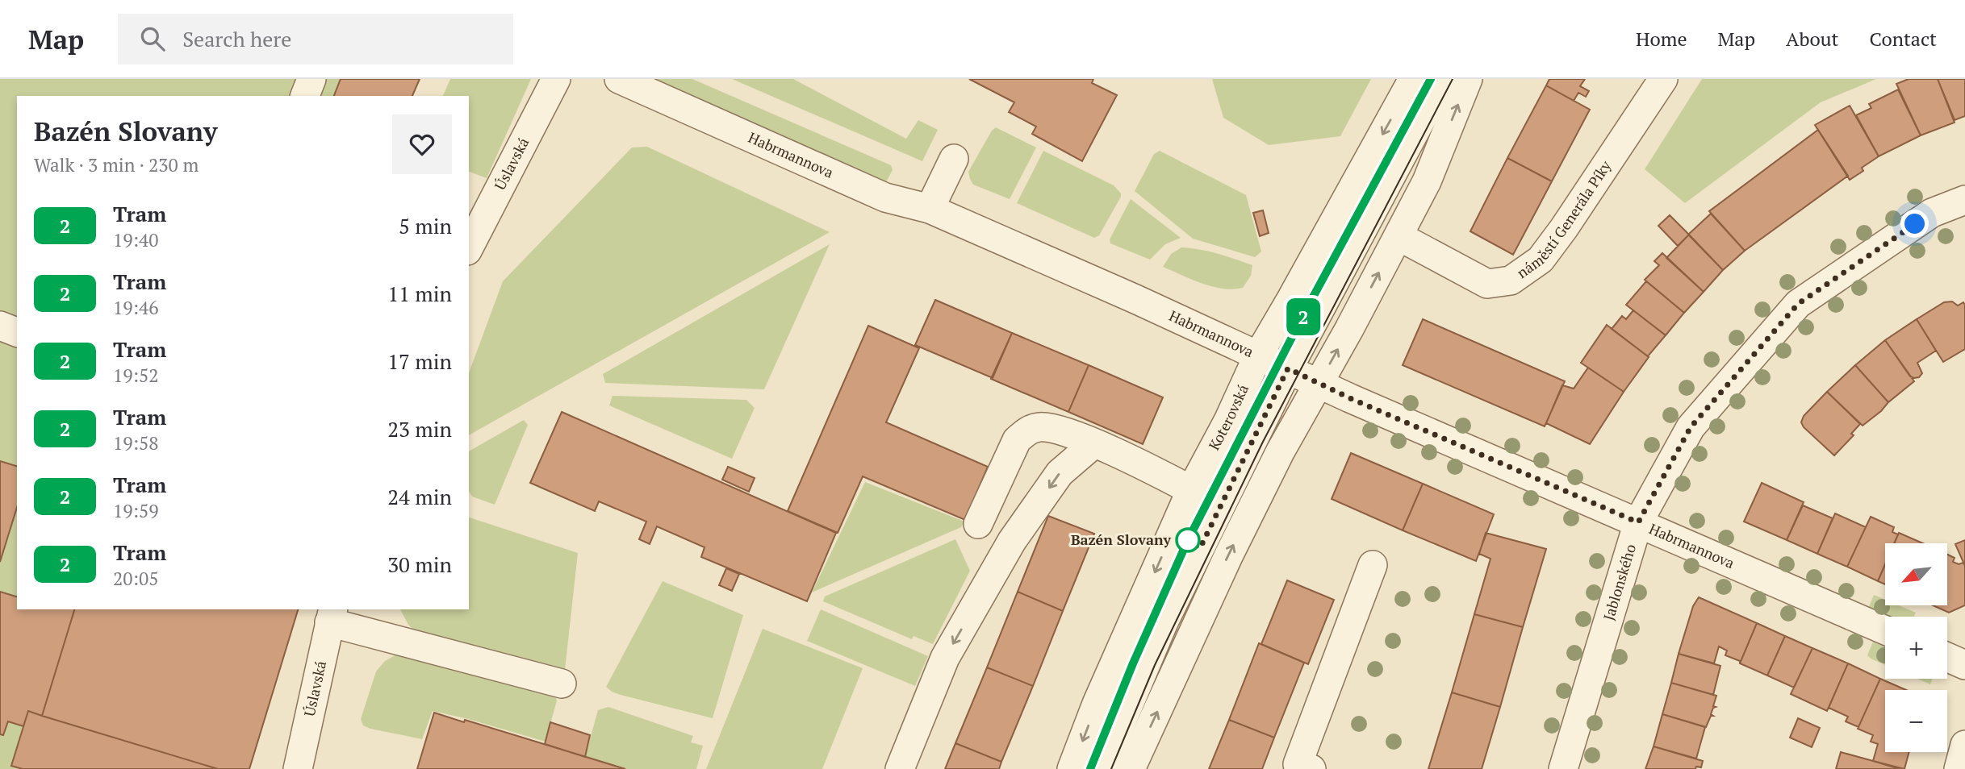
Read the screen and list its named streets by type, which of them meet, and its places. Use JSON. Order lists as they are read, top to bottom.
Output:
{
  "streets": {
    "street": [
      "Habrmannova",
      "Úslavská",
      "náměstí Generála Píky",
      "Koterovská",
      "Jablonského"
    ]
  },
  "crossings": [
    ["Habrmannova", "Koterovská"],
    ["Habrmannova", "Jablonského"]
  ],
  "places": ["Bazén Slovany"],
  "lines": ["tram line 2"],
  "north": "bottom left",
  "page": {
    "header": "Map",
    "search": "Search here",
    "nav": [
      "Home",
      "Map",
      "About",
      "Contact"
    ],
    "on_map": "2",
    "heading": ["Bazén Slovany", "Walk · 3 min · 230 m"],
    "list": [
      {
        "mark": "2",
        "name": "Tram",
        "note": "19:40",
        "value": "5 min"
      },
      {
        "mark": "2",
        "name": "Tram",
        "note": "19:46",
        "value": "11 min"
      },
      {
        "mark": "2",
        "name": "Tram",
        "note": "19:52",
        "value": "17 min"
      },
      {
        "mark": "2",
        "name": "Tram",
        "note": "19:58",
        "value": "23 min"
      },
      {
        "mark": "2",
        "name": "Tram",
        "note": "19:59",
        "value": "24 min"
      },
      {
        "mark": "2",
        "name": "Tram",
        "note": "20:05",
        "value": "30 min"
      }
    ],
    "map_buttons": ["+", "−"]
  }
}
